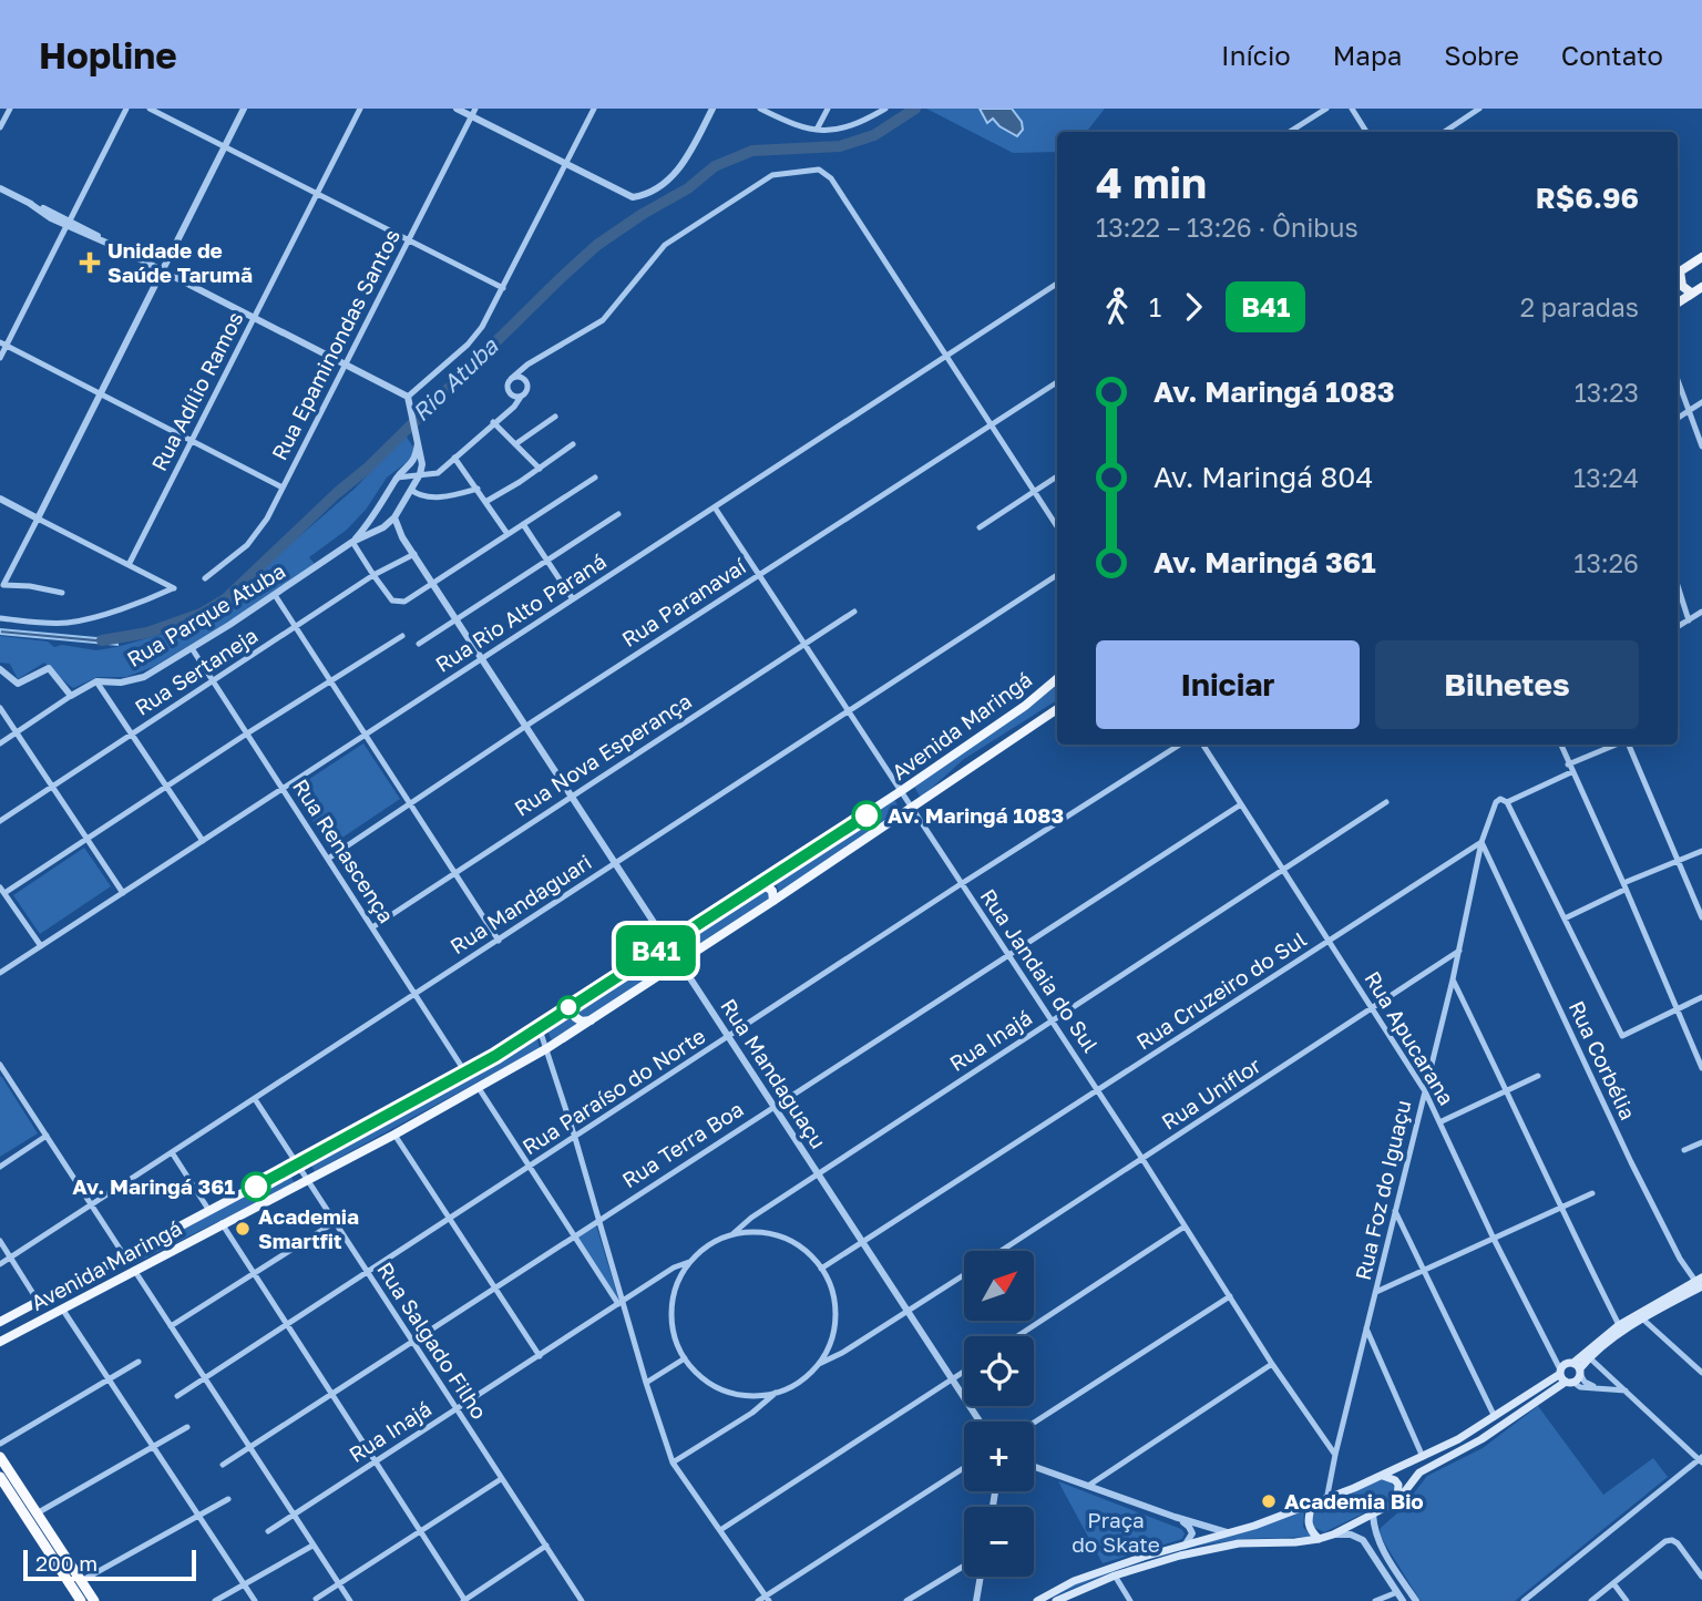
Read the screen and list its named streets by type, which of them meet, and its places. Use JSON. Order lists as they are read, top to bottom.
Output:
{
  "streets": {
    "main road": ["Avenida Maringá"],
    "street": [
      "Rua Epaminondas Santos",
      "Rua Adílio Ramos",
      "Rua Paranavaí",
      "Rua Rio Alto Paraná",
      "Rua Parque Atuba",
      "Rua Sertaneja",
      "Rua Nova Esperança",
      "Rua Renascença",
      "Rua Mandaguari",
      "Rua Jandaia do Sul",
      "Rua Cruzeiro do Sul",
      "Rua Apucarana",
      "Rua Inajá",
      "Rua Corbélia",
      "Rua Mandaguaçu",
      "Rua Paraíso do Norte",
      "Rua Uniflor",
      "Rua Terra Boa",
      "Rua Foz do Iguaçu",
      "Rua Salgado Filho"
    ]
  },
  "crossings": [
    ["Rua Paranavaí", "Rua Renascença"],
    ["Rua Paranavaí", "Rua Jandaia do Sul"],
    ["Rua Paranavaí", "Rua Mandaguaçu"],
    ["Rua Rio Alto Paraná", "Rua Renascença"],
    ["Rua Rio Alto Paraná", "Rua Jandaia do Sul"],
    ["Rua Rio Alto Paraná", "Rua Mandaguaçu"],
    ["Rua Parque Atuba", "Rua Renascença"],
    ["Rua Sertaneja", "Rua Renascença"],
    ["Rua Sertaneja", "Rua Mandaguaçu"],
    ["Avenida Maringá", "Rua Renascença"],
    ["Avenida Maringá", "Rua Jandaia do Sul"],
    ["Avenida Maringá", "Rua Mandaguaçu"],
    ["Avenida Maringá", "Rua Salgado Filho"],
    ["Rua Nova Esperança", "Rua Renascença"],
    ["Rua Nova Esperança", "Rua Jandaia do Sul"],
    ["Rua Nova Esperança", "Rua Mandaguaçu"],
    ["Rua Renascença", "Rua Mandaguari"],
    ["Rua Mandaguari", "Rua Jandaia do Sul"],
    ["Rua Mandaguari", "Rua Mandaguaçu"],
    ["Rua Mandaguari", "Rua Salgado Filho"],
    ["Rua Jandaia do Sul", "Rua Cruzeiro do Sul"],
    ["Rua Jandaia do Sul", "Rua Inajá"],
    ["Rua Jandaia do Sul", "Rua Paraíso do Norte"],
    ["Rua Jandaia do Sul", "Rua Uniflor"],
    ["Rua Jandaia do Sul", "Rua Terra Boa"],
    ["Rua Jandaia do Sul", "Rua Foz do Iguaçu"],
    ["Rua Cruzeiro do Sul", "Rua Apucarana"],
    ["Rua Cruzeiro do Sul", "Rua Inajá"],
    ["Rua Cruzeiro do Sul", "Rua Corbélia"],
    ["Rua Cruzeiro do Sul", "Rua Mandaguaçu"],
    ["Rua Cruzeiro do Sul", "Rua Uniflor"],
    ["Rua Cruzeiro do Sul", "Rua Foz do Iguaçu"],
    ["Rua Apucarana", "Rua Inajá"],
    ["Rua Apucarana", "Rua Uniflor"],
    ["Rua Apucarana", "Rua Terra Boa"],
    ["Rua Apucarana", "Rua Foz do Iguaçu"],
    ["Rua Inajá", "Rua Mandaguaçu"],
    ["Rua Inajá", "Rua Uniflor"],
    ["Rua Inajá", "Rua Salgado Filho"],
    ["Rua Corbélia", "Rua Foz do Iguaçu"],
    ["Rua Mandaguaçu", "Rua Paraíso do Norte"],
    ["Rua Mandaguaçu", "Rua Uniflor"],
    ["Rua Mandaguaçu", "Rua Terra Boa"],
    ["Rua Paraíso do Norte", "Rua Salgado Filho"],
    ["Rua Uniflor", "Rua Foz do Iguaçu"],
    ["Rua Terra Boa", "Rua Salgado Filho"]
  ],
  "water": ["Rio Atuba"],
  "parks": ["Praça do Skate"],
  "places": {
    "health": ["Unidade de Saúde Tarumã"],
    "other": [
      "Av. Maringá 1083",
      "Av. Maringá 361",
      "Academia Smartfit",
      "Academia Bio"
    ]
  },
  "lines": ["bus line B41"],
  "scale_bar": "200 m",
  "north": "top right",
  "page": {
    "header": "Hopline",
    "nav": [
      "Início",
      "Mapa",
      "Sobre",
      "Contato"
    ],
    "on_map": "B41",
    "heading": ["4 min", "13:22 – 13:26 · Ônibus", "R$6.96"],
    "legs": ["1", "B41", "2 paradas"],
    "list": [
      {
        "name": "Av. Maringá 1083",
        "value": "13:23"
      },
      {
        "name": "Av. Maringá 804",
        "value": "13:24"
      },
      {
        "name": "Av. Maringá 361",
        "value": "13:26"
      }
    ],
    "buttons": ["Iniciar", "Bilhetes"],
    "map_buttons": ["+", "−"],
    "scale": "200 m"
  }
}
